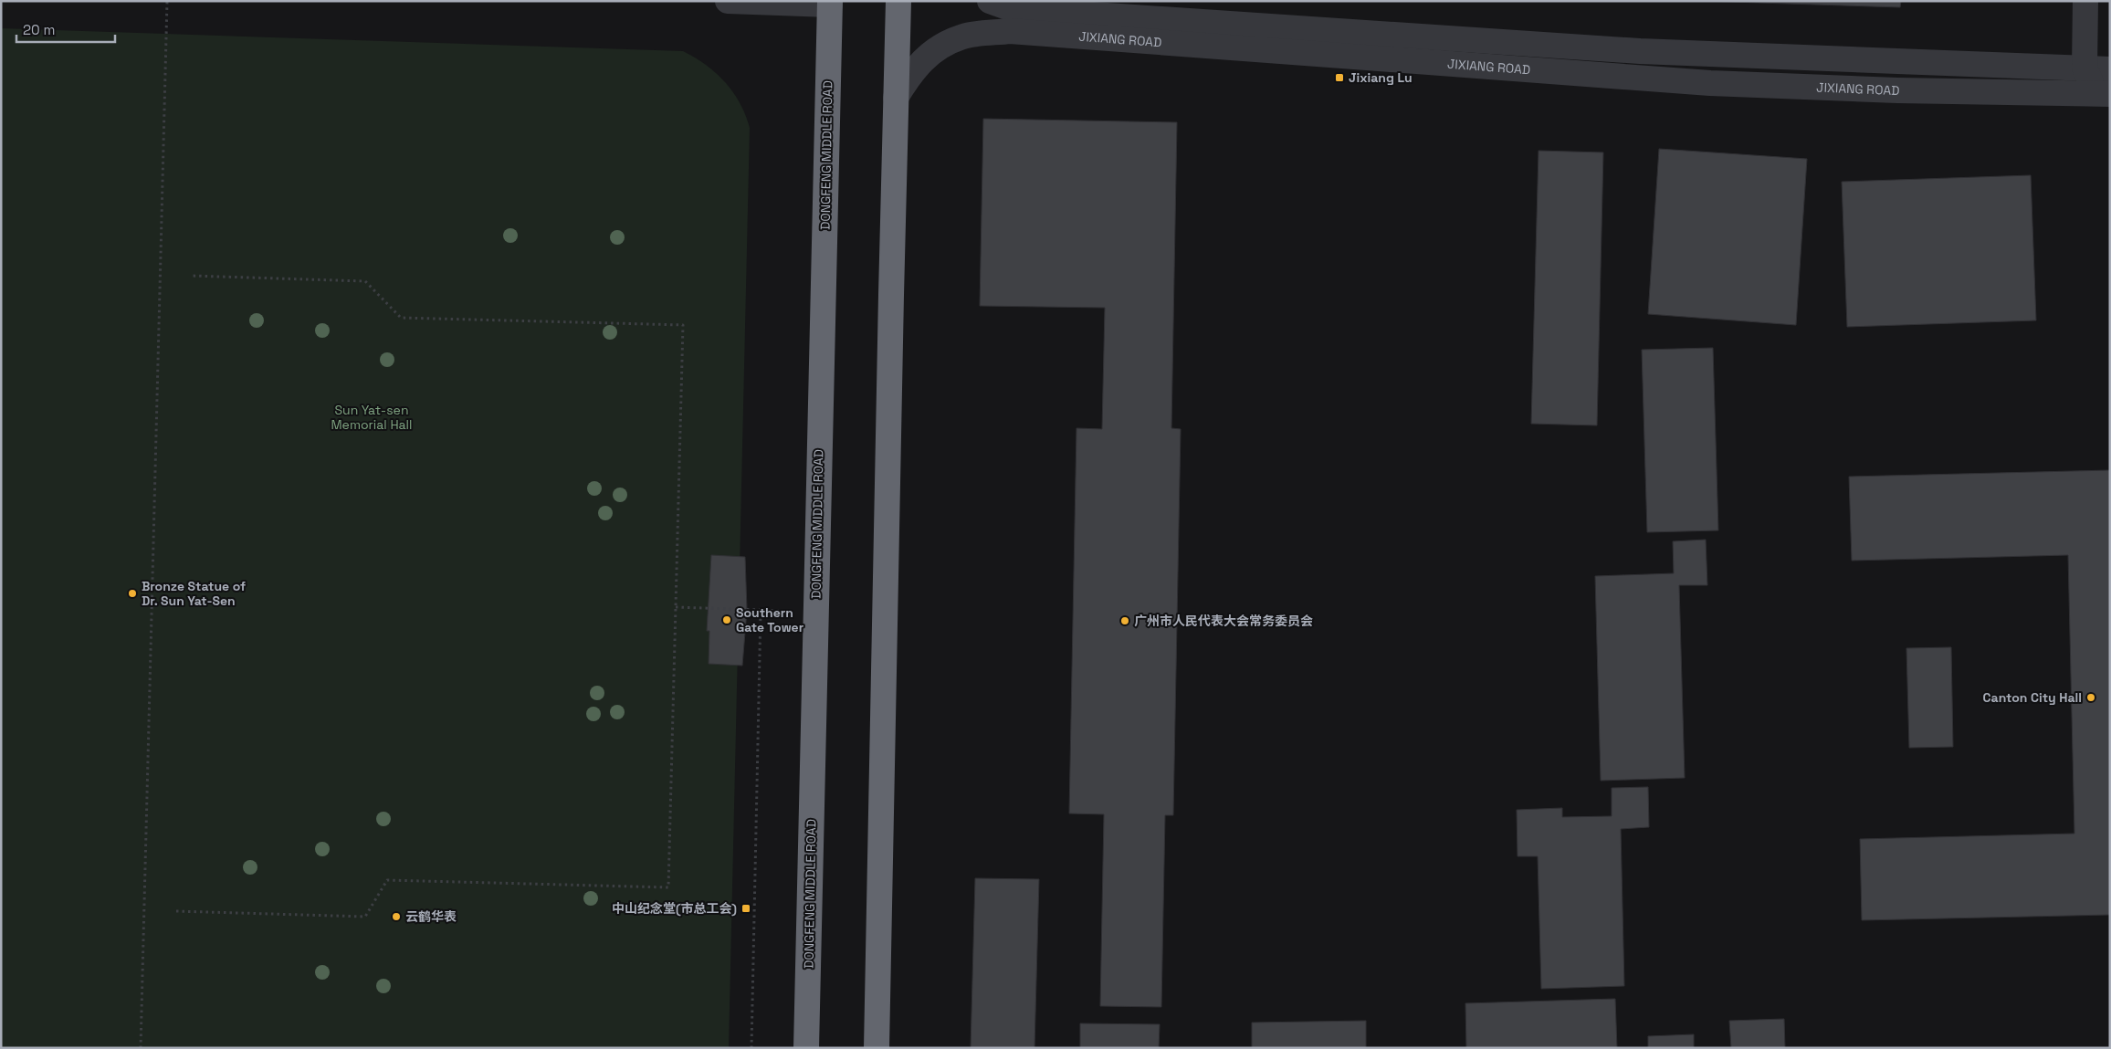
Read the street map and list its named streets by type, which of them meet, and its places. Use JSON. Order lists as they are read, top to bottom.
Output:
{
  "streets": {
    "highway": ["DONGFENG MIDDLE ROAD"],
    "street": ["JIXIANG ROAD"]
  },
  "parks": ["Sun Yat-sen Memorial Hall"],
  "places": {
    "transit": ["Jixiang Lu", "中山纪念堂(市总工会)"],
    "other": [
      "Bronze Statue of Dr. Sun Yat-Sen",
      "Southern Gate Tower",
      "广州市人民代表大会常务委员会",
      "Canton City Hall",
      "云鹤华表"
    ]
  },
  "scale_bar": "20 m"
}
